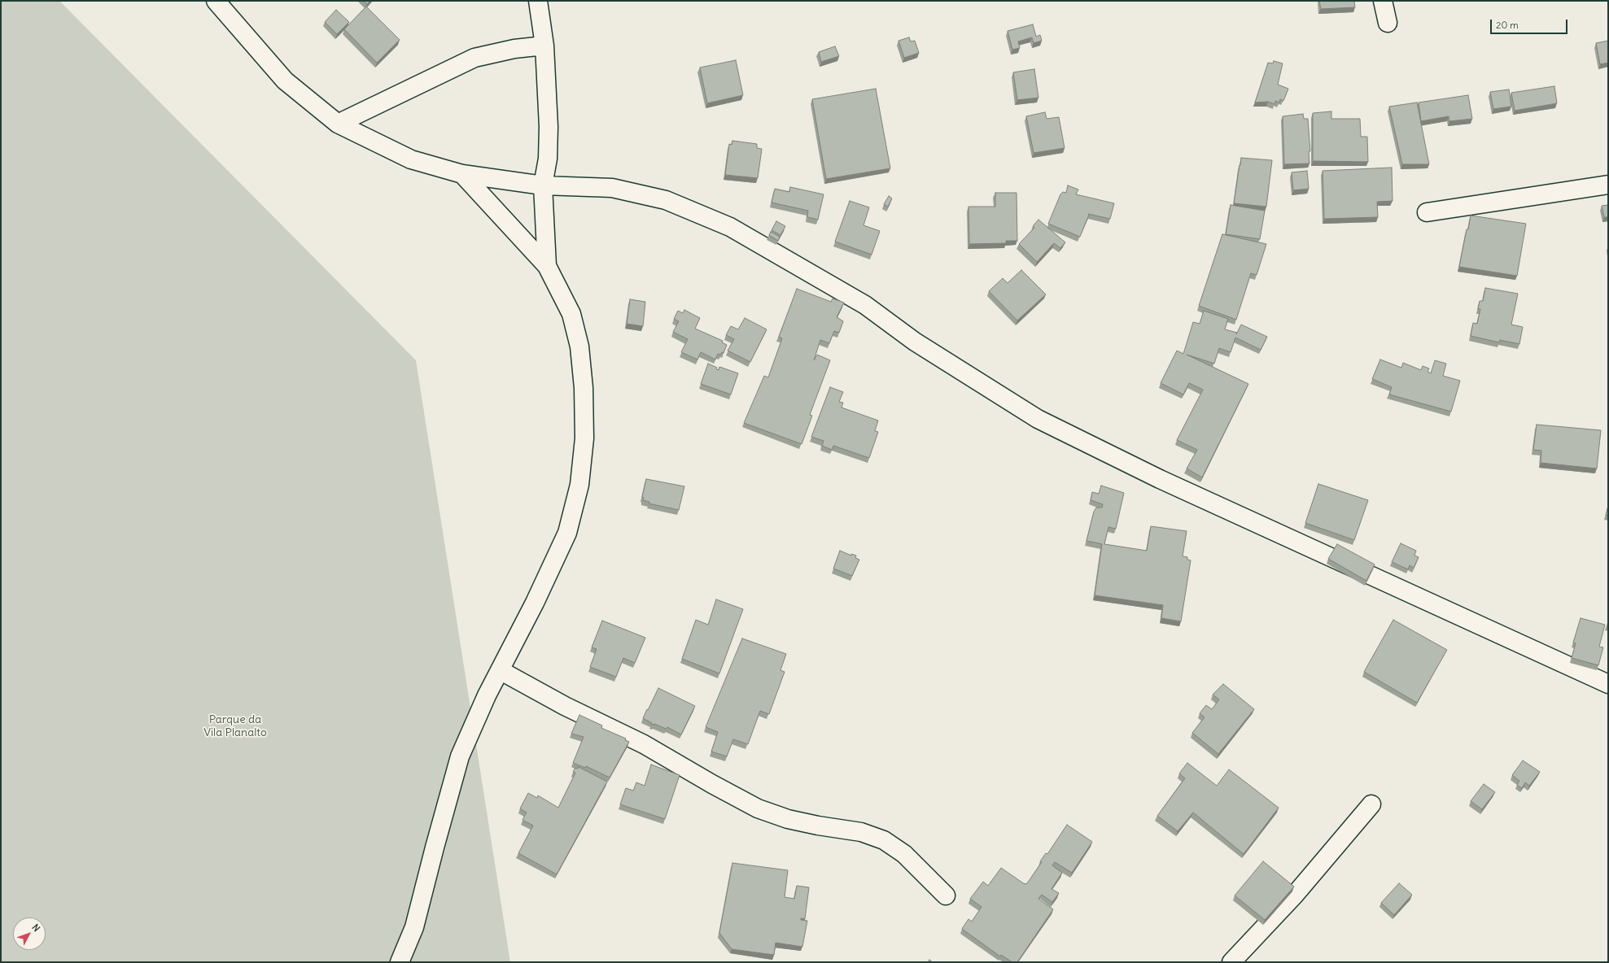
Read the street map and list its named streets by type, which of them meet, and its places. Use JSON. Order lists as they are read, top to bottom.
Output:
{
  "parks": ["Parque da Vila Planalto"],
  "scale_bar": "20 m",
  "north": "top right"
}
